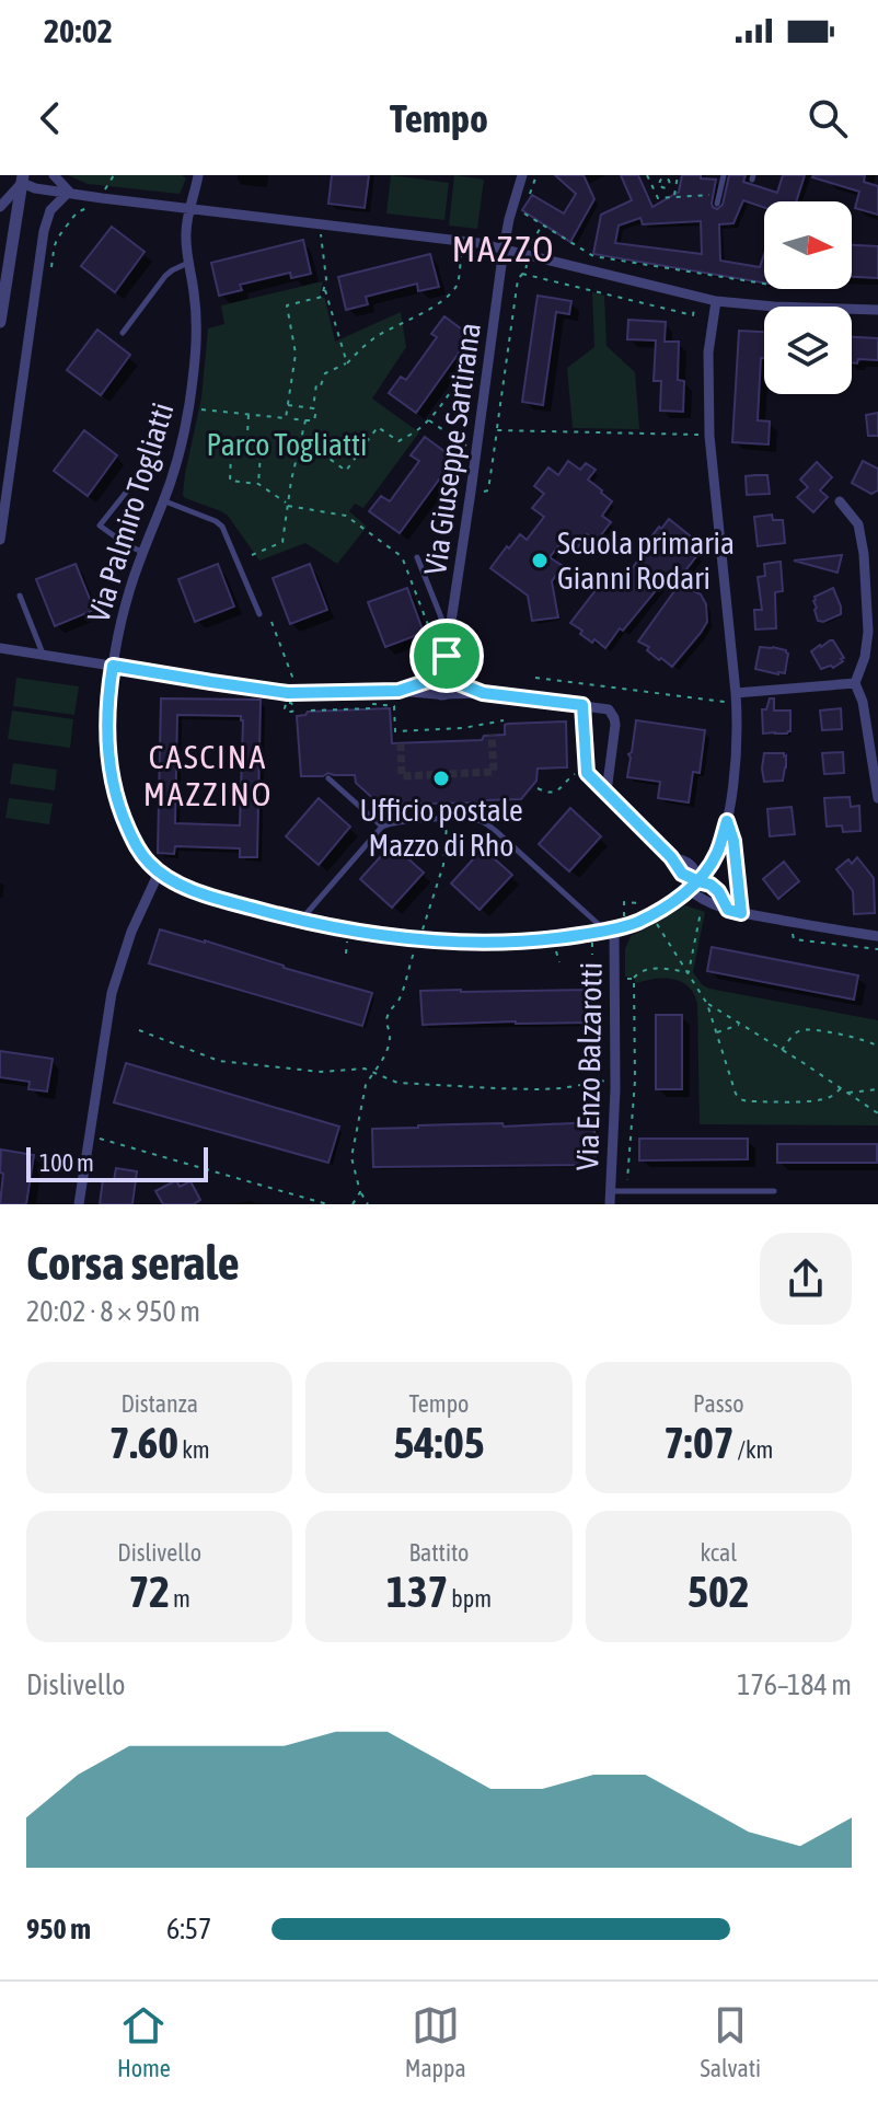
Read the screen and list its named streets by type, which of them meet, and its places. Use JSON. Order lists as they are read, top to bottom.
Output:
{
  "streets": {
    "street": ["Via Giuseppe Sartirana", "Via Palmiro Togliatti", "Via Enzo Balzarotti"]
  },
  "crossings": [
    ["Via Palmiro Togliatti", "Via Enzo Balzarotti"]
  ],
  "districts": ["MAZZO", "CASCINA MAZZINO"],
  "parks": ["Parco Togliatti"],
  "places": ["Scuola primaria Gianni Rodari", "Ufficio postale Mazzo di Rho"],
  "scale_bar": "100 m",
  "north": "right",
  "page": {
    "status": "20:02",
    "header": "Tempo",
    "scale": "100 m",
    "heading": ["Corsa serale", "20:02 · 8 × 950 m"],
    "stats": [
      ["Distanza", "7.60 km"],
      ["Tempo", "54:05"],
      ["Passo", "7:07 /km"],
      ["Dislivello", "72 m"],
      ["Battito", "137 bpm"],
      ["kcal", "502"]
    ],
    "chart": ["Dislivello", "176–184 m"],
    "list": [
      {
        "name": "950 m",
        "note": "6:57"
      }
    ],
    "tabs": ["Home", "Mappa", "Salvati"]
  }
}
